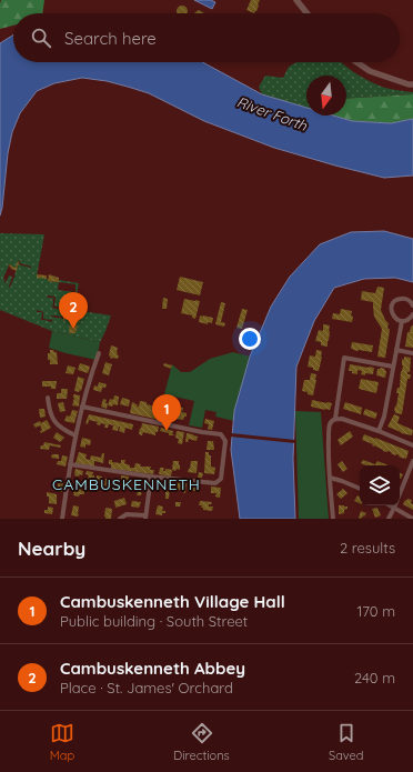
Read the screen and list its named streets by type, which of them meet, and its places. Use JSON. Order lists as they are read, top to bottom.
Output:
{
  "districts": ["CAMBUSKENNETH"],
  "water": ["River Forth"],
  "north": "bottom",
  "page": {
    "search": "Search here",
    "pins": ["2", "1"],
    "heading": ["Nearby", "2 results"],
    "list": [
      {
        "mark": "1",
        "name": "Cambuskenneth Village Hall",
        "note": "Public building · South Street",
        "value": "170 m"
      },
      {
        "mark": "2",
        "name": "Cambuskenneth Abbey",
        "note": "Place · St. James' Orchard",
        "value": "240 m"
      }
    ],
    "nav": ["Map", "Directions", "Saved"]
  }
}
